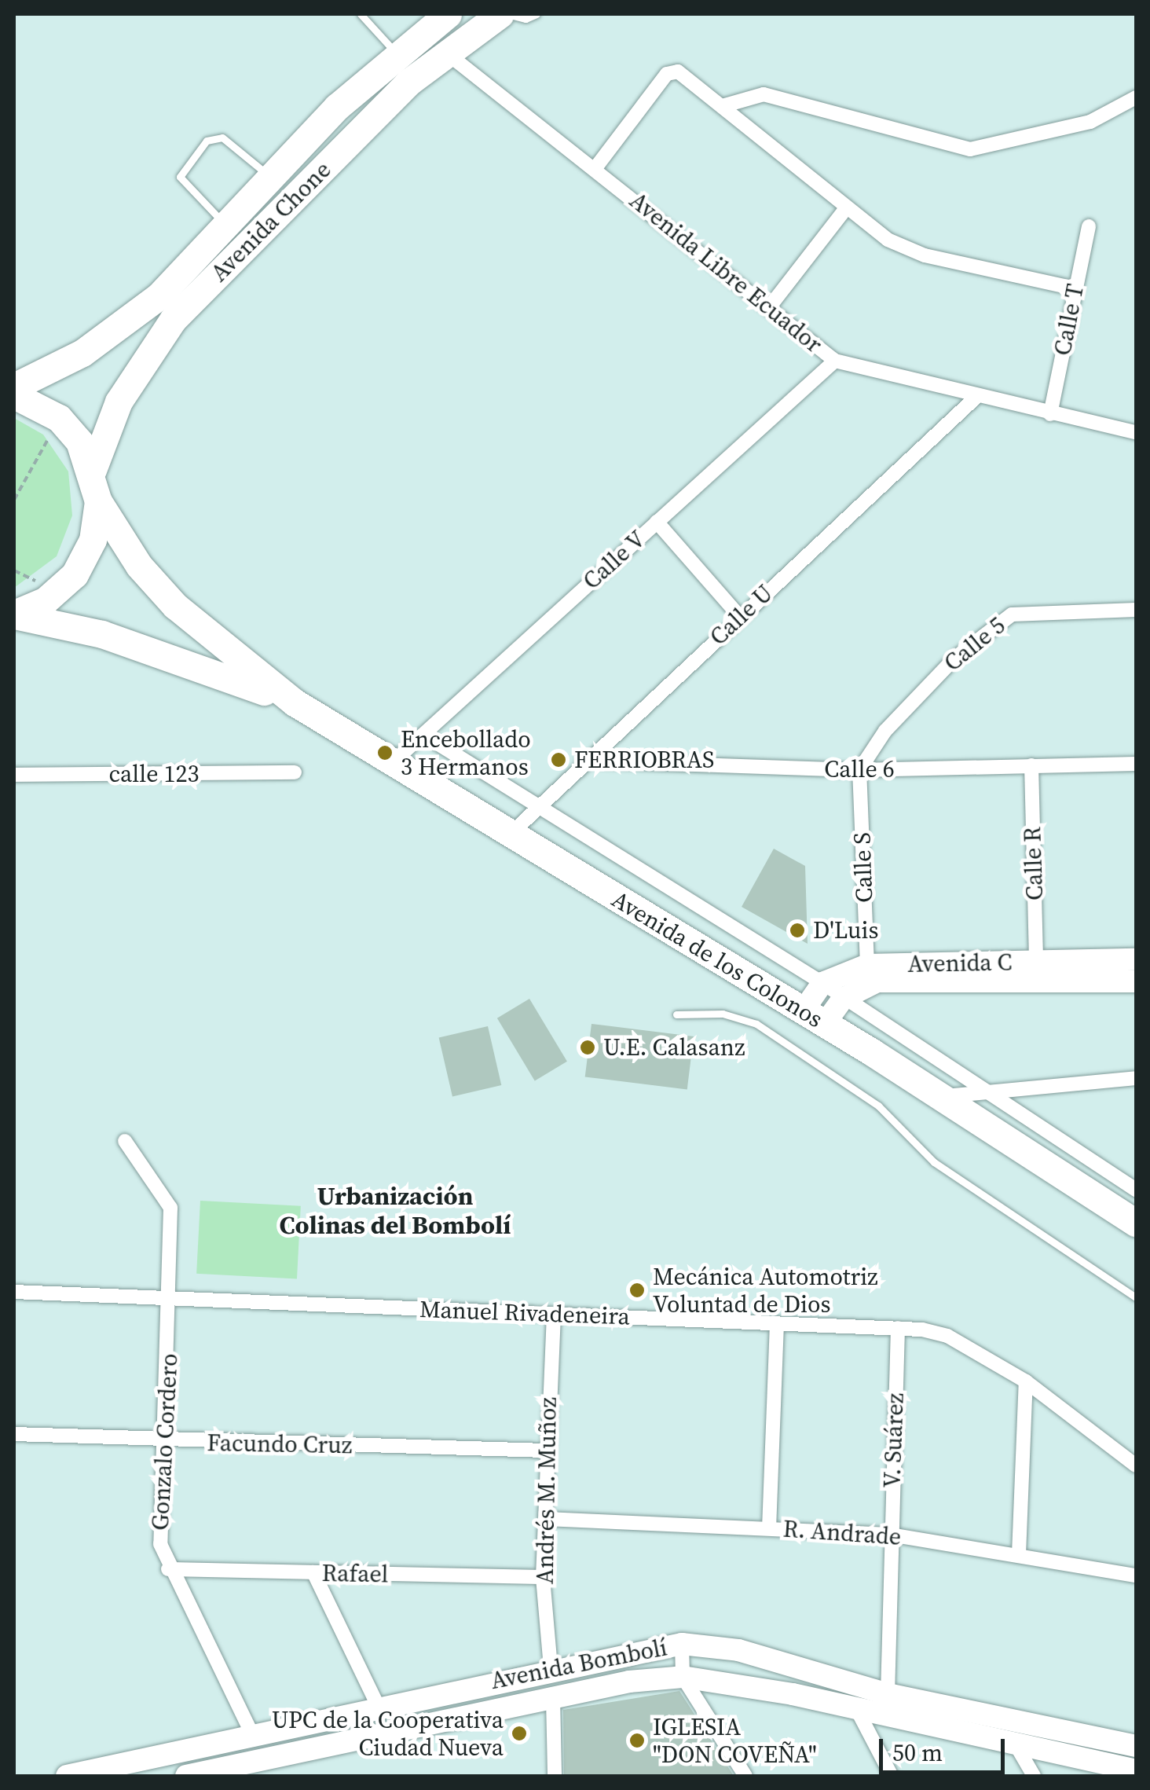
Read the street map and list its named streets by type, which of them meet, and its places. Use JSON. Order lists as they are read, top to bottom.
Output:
{
  "streets": {
    "highway": ["Avenida Chone", "Avenida de los Colonos"],
    "street": [
      "Avenida Libre Ecuador",
      "Calle T",
      "Calle V",
      "Calle U",
      "Calle 5",
      "Calle 6",
      "calle 123",
      "Calle R",
      "Calle S",
      "Avenida C",
      "Manuel Rivadeneira",
      "V. Suárez",
      "Gonzalo Cordero",
      "Facundo Cruz",
      "Andrés M. Muñoz",
      "R. Andrade",
      "Rafael",
      "Avenida Bombolí"
    ]
  },
  "crossings": [
    ["Avenida Chone", "Avenida Libre Ecuador"],
    ["Avenida Libre Ecuador", "Calle T"],
    ["Avenida Libre Ecuador", "Calle V"],
    ["Avenida Libre Ecuador", "Calle U"],
    ["Calle V", "Avenida de los Colonos"],
    ["Calle U", "Calle 6"],
    ["Calle U", "Avenida de los Colonos"],
    ["Calle 5", "Calle 6"],
    ["Calle 5", "Calle S"],
    ["Calle 6", "Calle R"],
    ["Calle 6", "Calle S"],
    ["Calle R", "Avenida C"],
    ["Calle S", "Avenida C"],
    ["Avenida de los Colonos", "Avenida C"],
    ["Manuel Rivadeneira", "V. Suárez"],
    ["Manuel Rivadeneira", "Gonzalo Cordero"],
    ["Manuel Rivadeneira", "Andrés M. Muñoz"],
    ["V. Suárez", "R. Andrade"],
    ["V. Suárez", "Avenida Bombolí"],
    ["Gonzalo Cordero", "Facundo Cruz"],
    ["Gonzalo Cordero", "Rafael"],
    ["Gonzalo Cordero", "Avenida Bombolí"],
    ["Facundo Cruz", "Andrés M. Muñoz"],
    ["Andrés M. Muñoz", "R. Andrade"],
    ["Andrés M. Muñoz", "Rafael"],
    ["Andrés M. Muñoz", "Avenida Bombolí"]
  ],
  "districts": ["Urbanización Colinas del Bombolí"],
  "places": [
    "Encebollado 3 Hermanos",
    "FERRIOBRAS",
    "D'Luis",
    "U.E. Calasanz",
    "Mecánica Automotriz Voluntad de Dios",
    "UPC de la Cooperativa Ciudad Nueva",
    "IGLESIA \"DON COVEÑA\""
  ],
  "scale_bar": "50 m"
}
